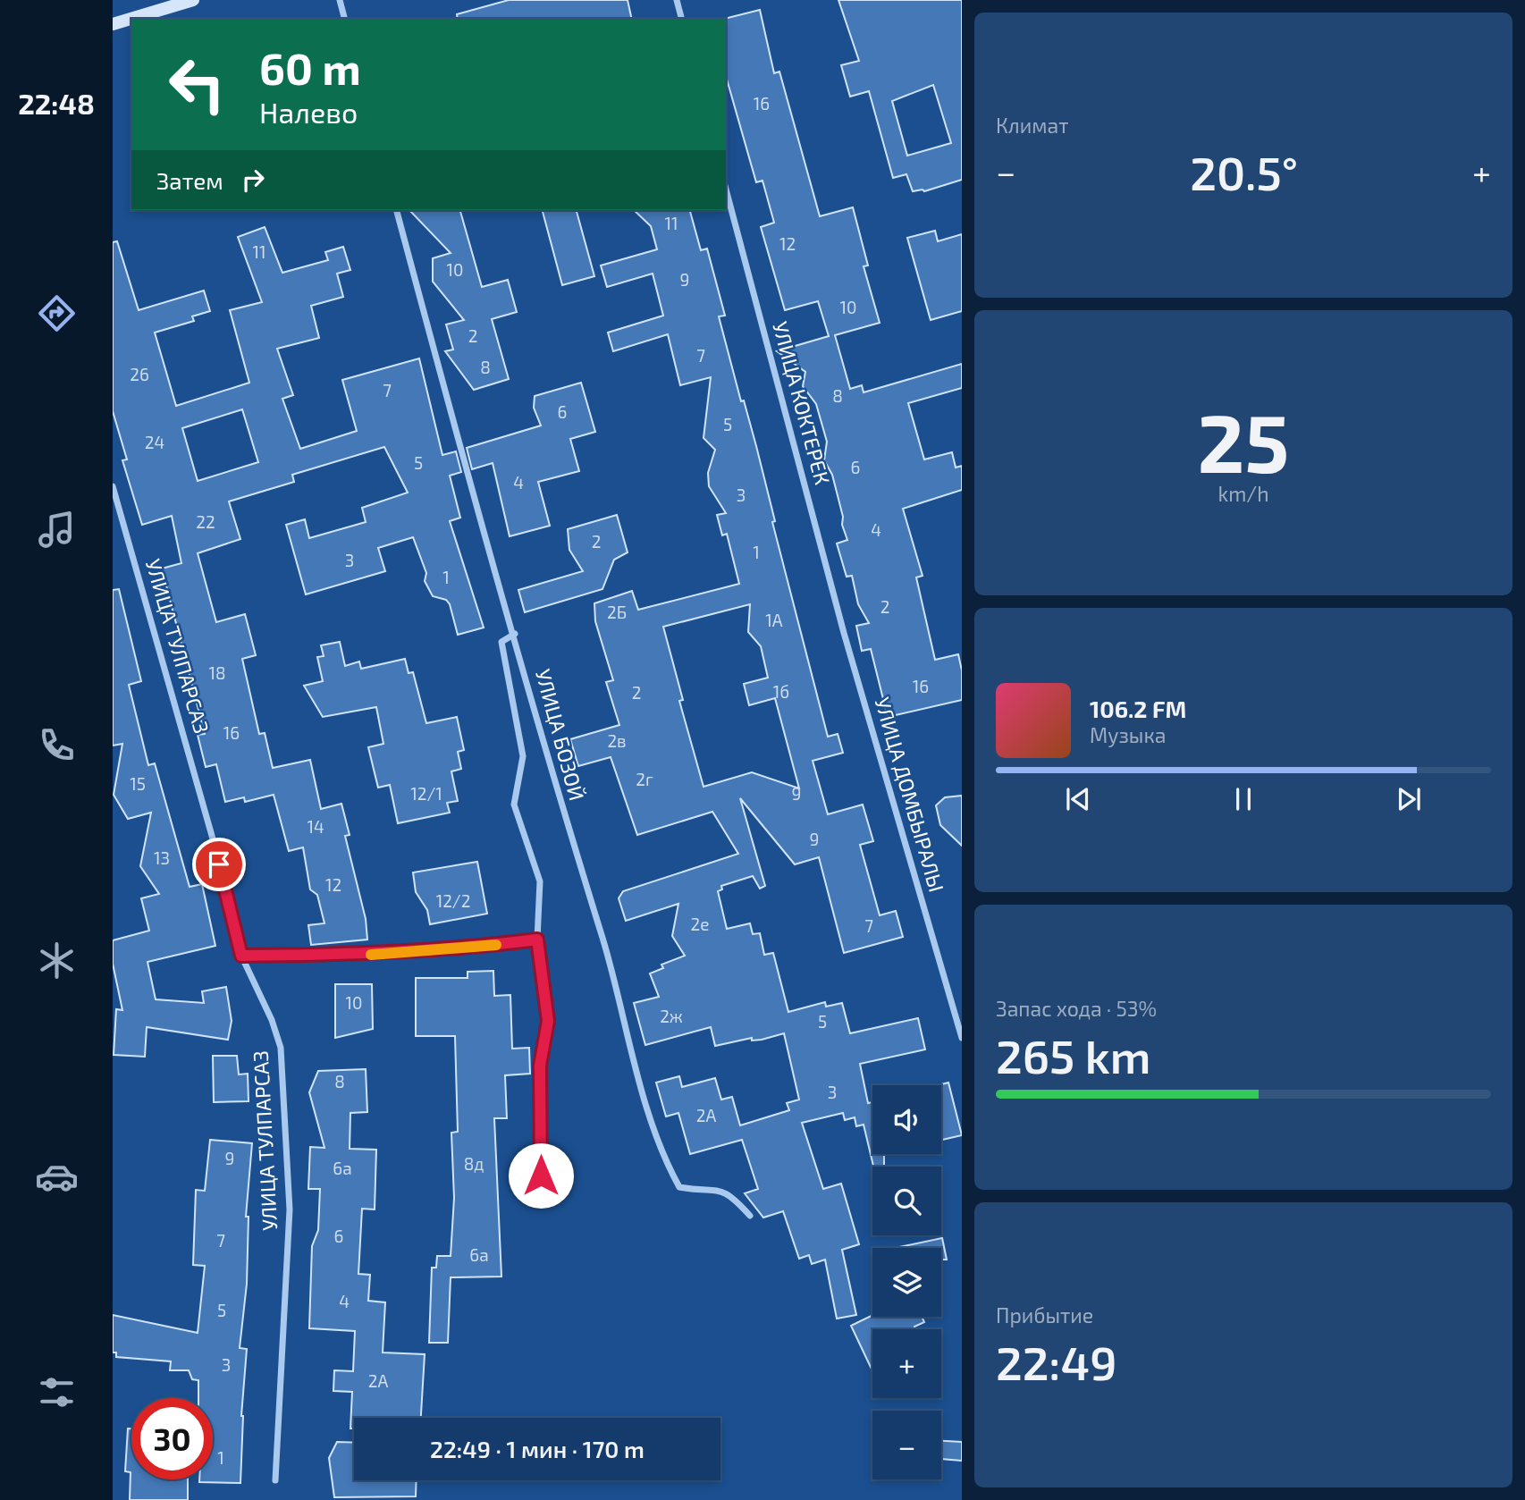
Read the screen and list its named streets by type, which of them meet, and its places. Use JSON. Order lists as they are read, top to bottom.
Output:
{
  "streets": {
    "street": [
      "УЛИЦА КОКТЕРЕК",
      "УЛИЦА ТУЛПАРСАЗ",
      "УЛИЦА БОЗОЙ",
      "УЛИЦА ДОМБЫРАЛЫ"
    ]
  },
  "crossings": [
    ["УЛИЦА КОКТЕРЕК", "УЛИЦА ДОМБЫРАЛЫ"]
  ],
  "house_numbers": [
    "16",
    "11",
    "12",
    "11",
    "10",
    "9",
    "10",
    "2",
    "7",
    "8",
    "26",
    "7",
    "8",
    "6",
    "5",
    "24",
    "5",
    "6",
    "4",
    "3",
    "22",
    "4",
    "2",
    "1",
    "3",
    "1",
    "2",
    "2Б",
    "1А",
    "18",
    "16",
    "1б",
    "2",
    "16",
    "2в",
    "2г",
    "15",
    "12/1",
    "9",
    "14",
    "9",
    "13",
    "12",
    "12/2",
    "2е",
    "7",
    "10",
    "2ж",
    "5",
    "8",
    "3",
    "2А",
    "9",
    "8д",
    "6а",
    "6",
    "7",
    "6а",
    "4",
    "5",
    "3",
    "2А",
    "1"
  ],
  "page": {
    "tabs": "22:48",
    "tile": [
      "Климат",
      ["25", "km/h"],
      ["Запас хода · 53%", "265 km"],
      ["Прибытие", "22:49"]
    ],
    "turn": ["60 m", "Налево"],
    "heat": ["−", "20.5°", "+"],
    "then": "Затем",
    "song": ["106.2 FM", "Музыка"],
    "map_buttons": ["+", "−"],
    "limit": "30",
    "trip": "22:49 · 1 мин · 170 m"
  }
}
